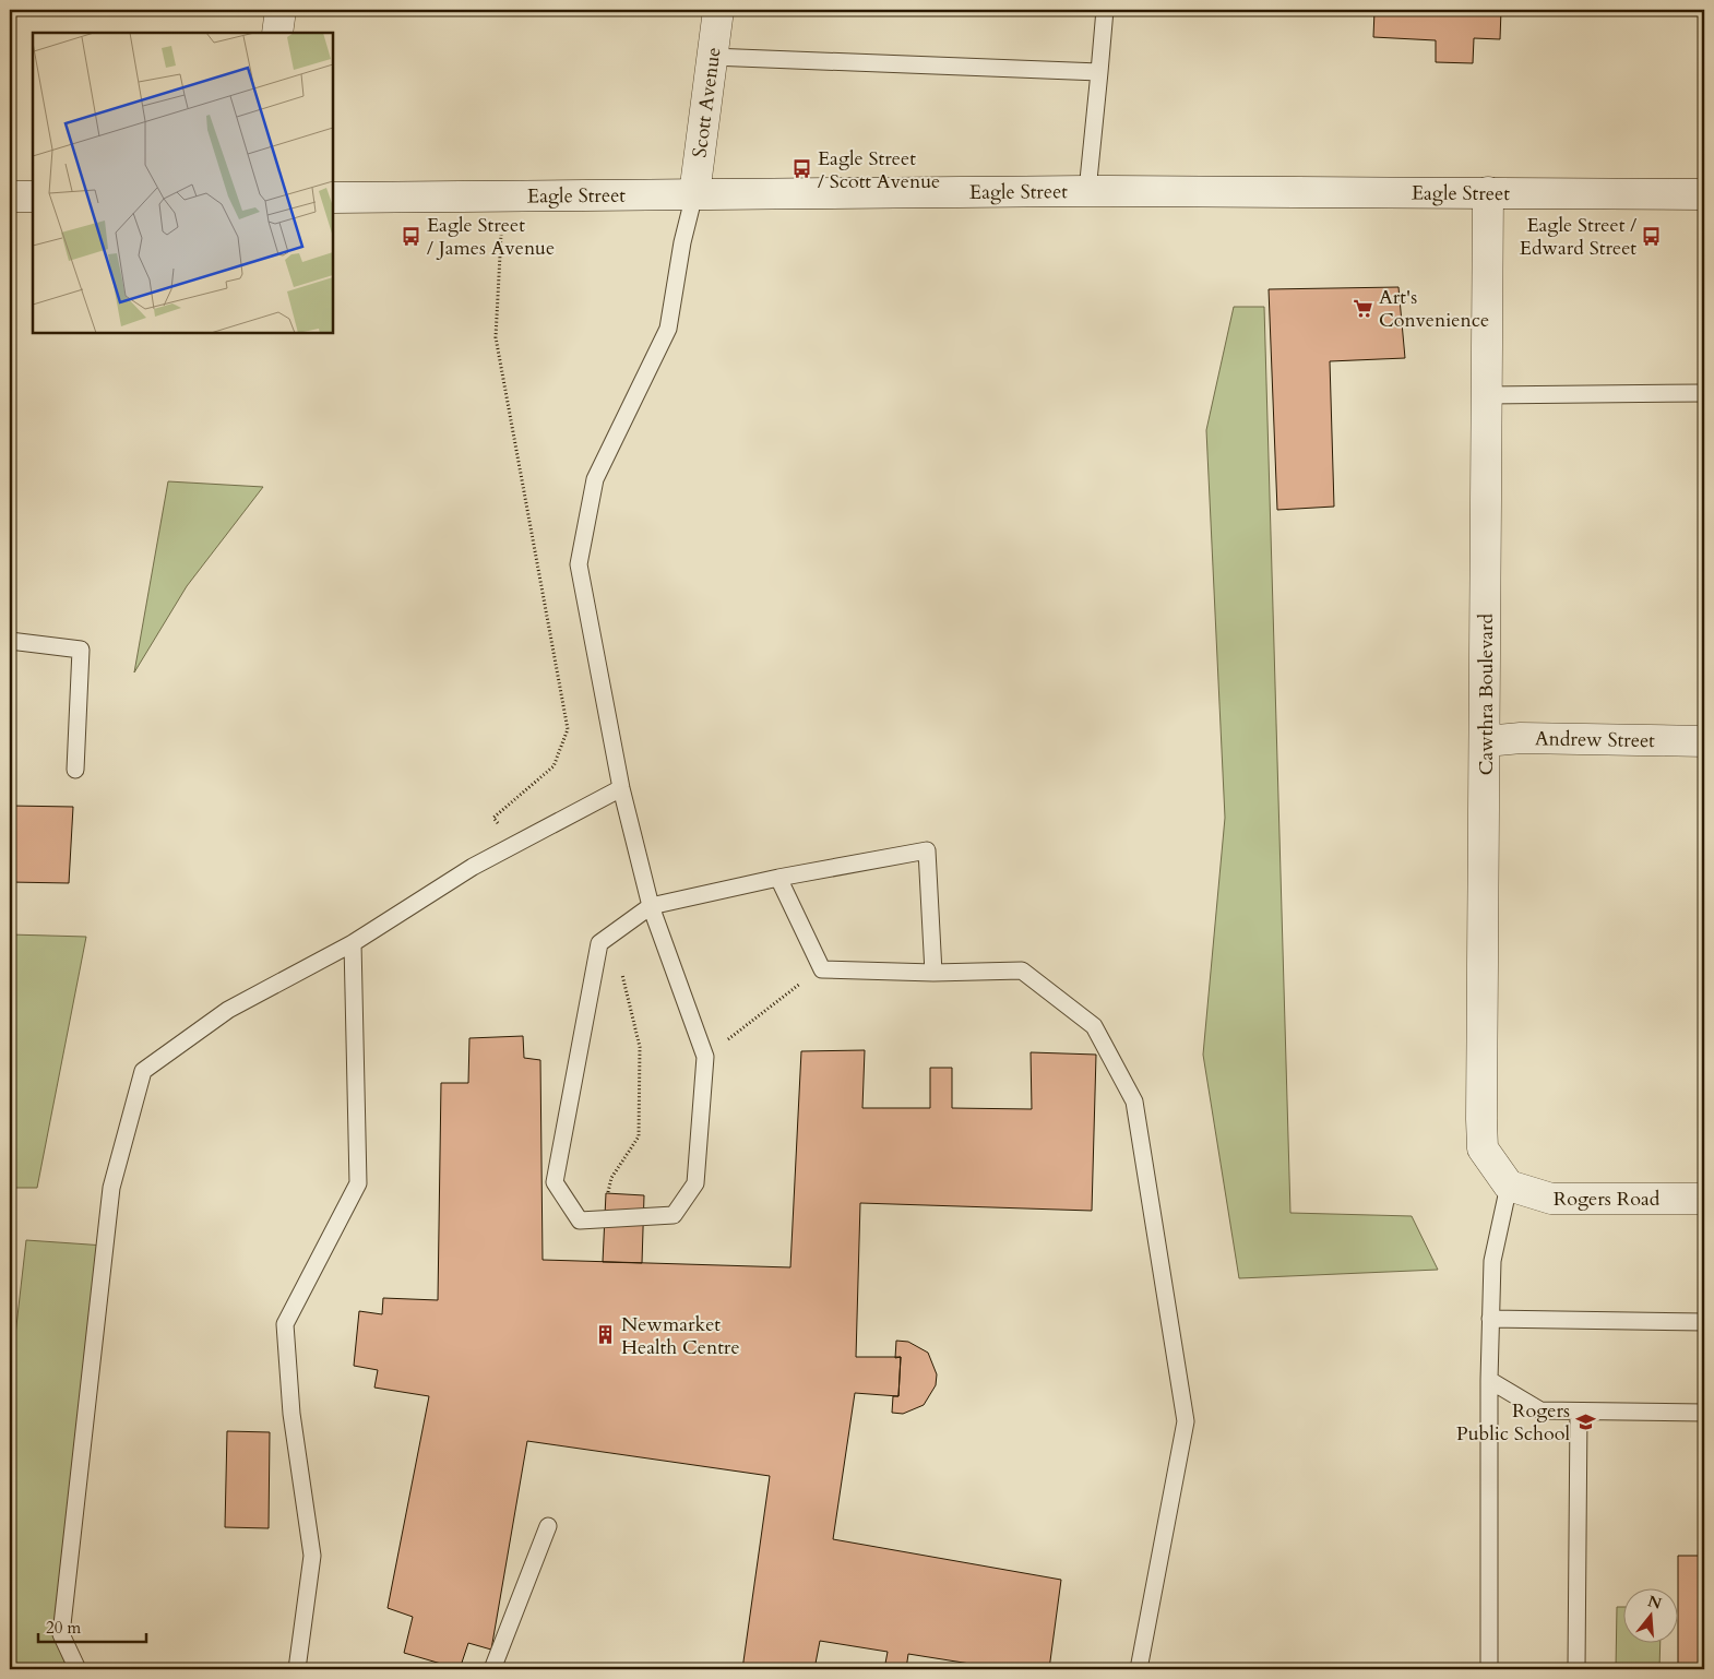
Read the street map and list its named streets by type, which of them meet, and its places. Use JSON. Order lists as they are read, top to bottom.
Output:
{
  "streets": {
    "street": [
      "Scott Avenue",
      "Eagle Street",
      "Cawthra Boulevard",
      "Andrew Street",
      "Rogers Road"
    ]
  },
  "crossings": [
    ["Scott Avenue", "Eagle Street"],
    ["Eagle Street", "Cawthra Boulevard"],
    ["Cawthra Boulevard", "Andrew Street"],
    ["Cawthra Boulevard", "Rogers Road"]
  ],
  "places": {
    "bus stop": ["Eagle Street / Scott Avenue", "Eagle Street / James Avenue", "Eagle Street / Edward Street"],
    "supermarket": ["Art's Convenience"],
    "building": ["Newmarket Health Centre"],
    "school or university": ["Rogers Public School"]
  },
  "scale_bar": "20 m",
  "north": "top"
}
